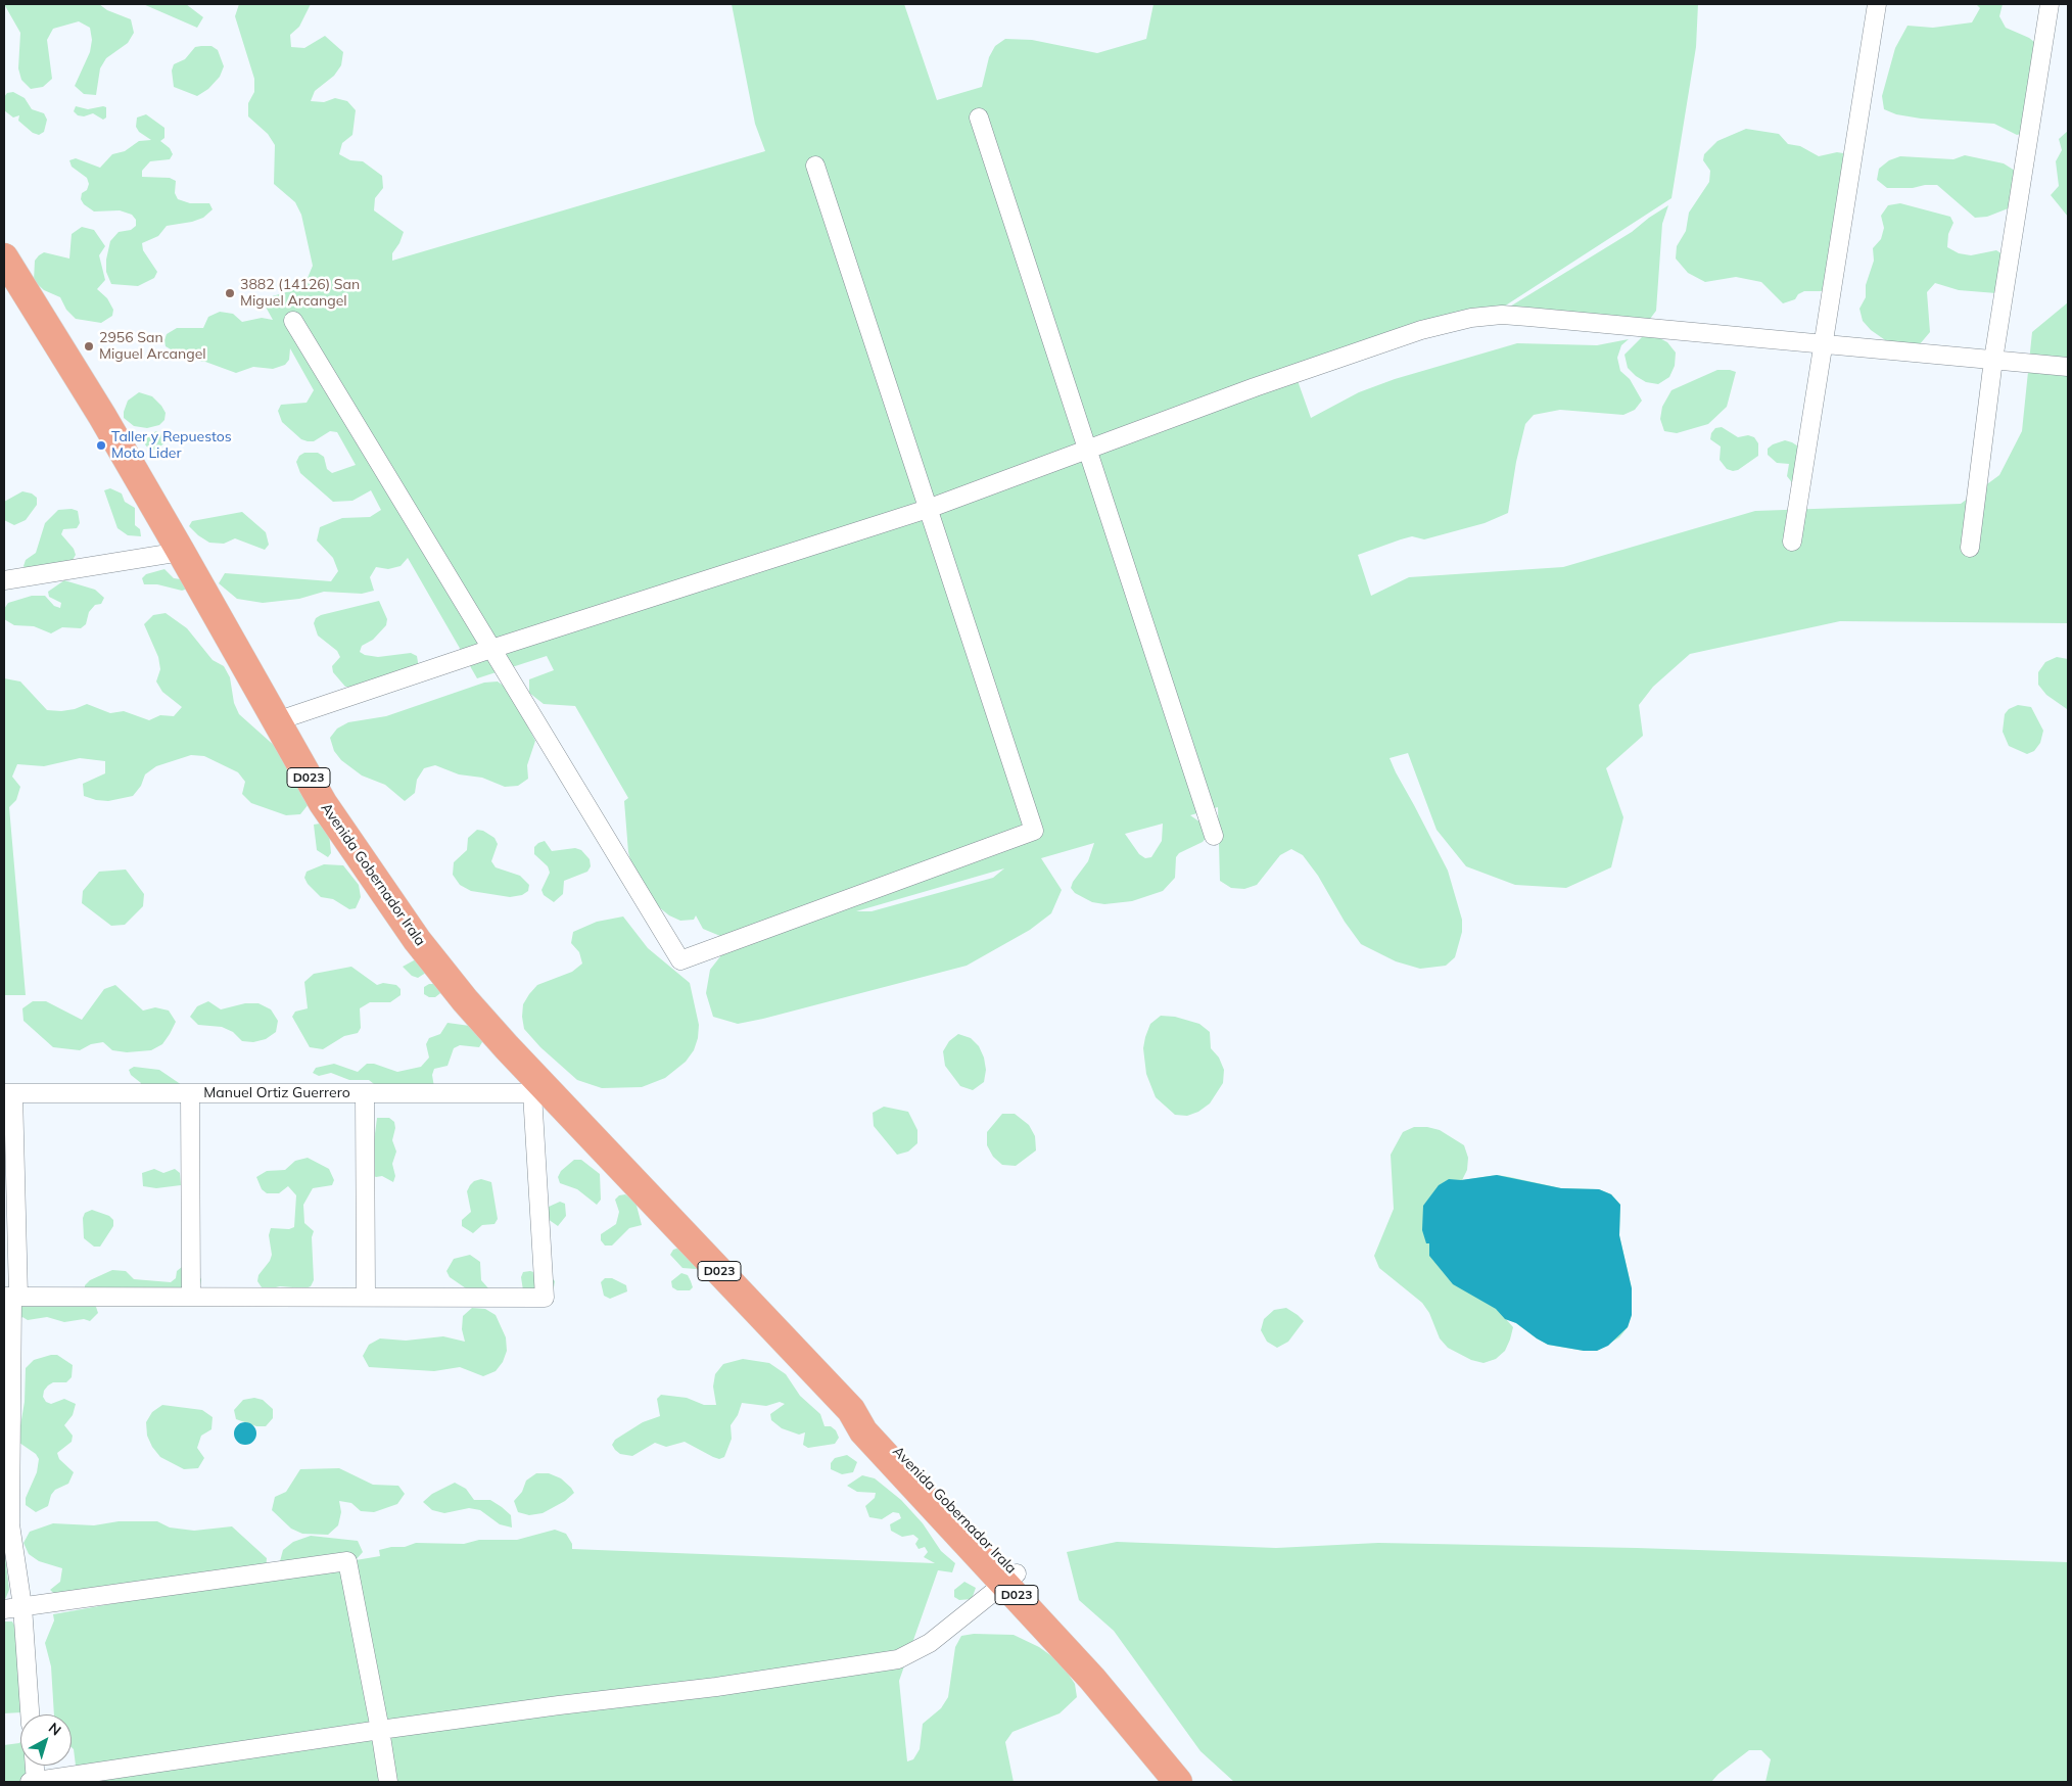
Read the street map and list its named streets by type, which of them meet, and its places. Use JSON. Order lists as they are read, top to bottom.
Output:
{
  "streets": {
    "main road": ["D023", "Avenida Gobernador Irala"],
    "street": ["Manuel Ortiz Guerrero"]
  },
  "crossings": [
    ["Avenida Gobernador Irala", "Manuel Ortiz Guerrero"]
  ],
  "places": ["3882 (14126) San Miguel Arcangel", "2956 San Miguel Arcangel", "Taller y Repuestos Moto Lider"],
  "north": "top right"
}
